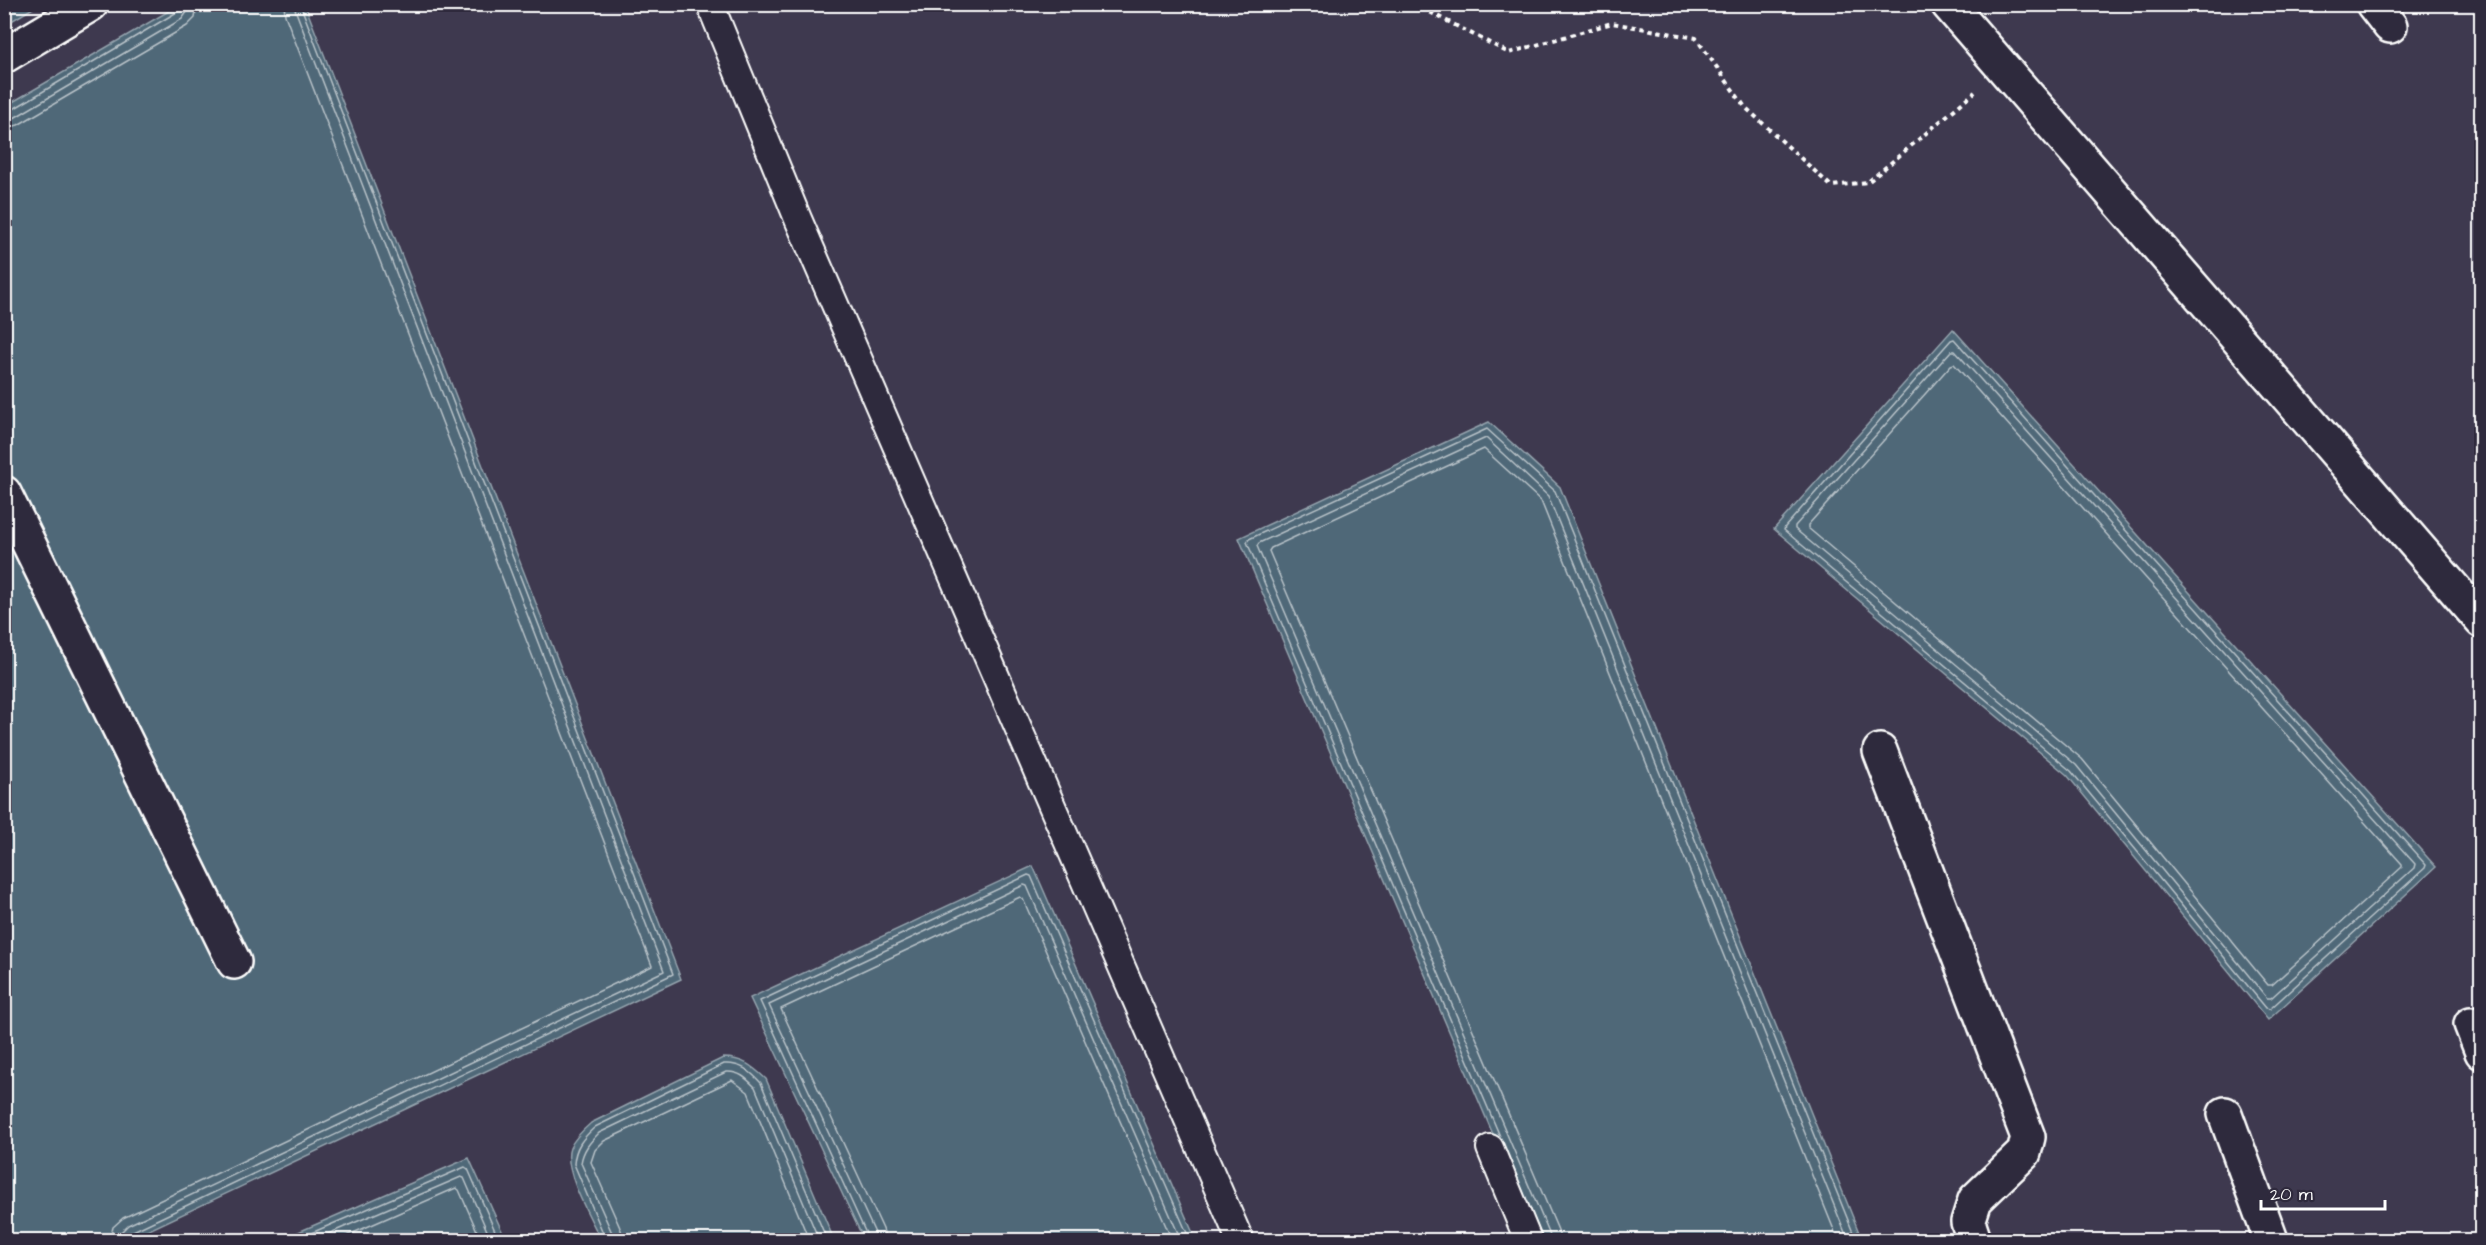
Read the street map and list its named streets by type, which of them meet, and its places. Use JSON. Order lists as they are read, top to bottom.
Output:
{
  "scale_bar": "20 m"
}
